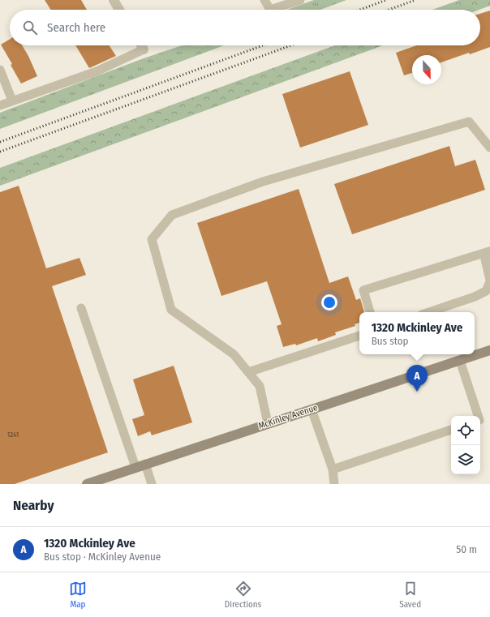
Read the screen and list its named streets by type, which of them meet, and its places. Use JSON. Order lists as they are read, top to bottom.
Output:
{
  "streets": {
    "main road": ["McKinley Avenue"]
  },
  "house_numbers": ["1241"],
  "north": "bottom",
  "page": {
    "search": "Search here",
    "popup": ["1320 Mckinley Ave", "Bus stop"],
    "pins": "A",
    "heading": "Nearby",
    "list": [
      {
        "mark": "A",
        "name": "1320 Mckinley Ave",
        "note": "Bus stop · McKinley Avenue",
        "value": "50 m"
      }
    ],
    "nav": ["Map", "Directions", "Saved"]
  }
}
